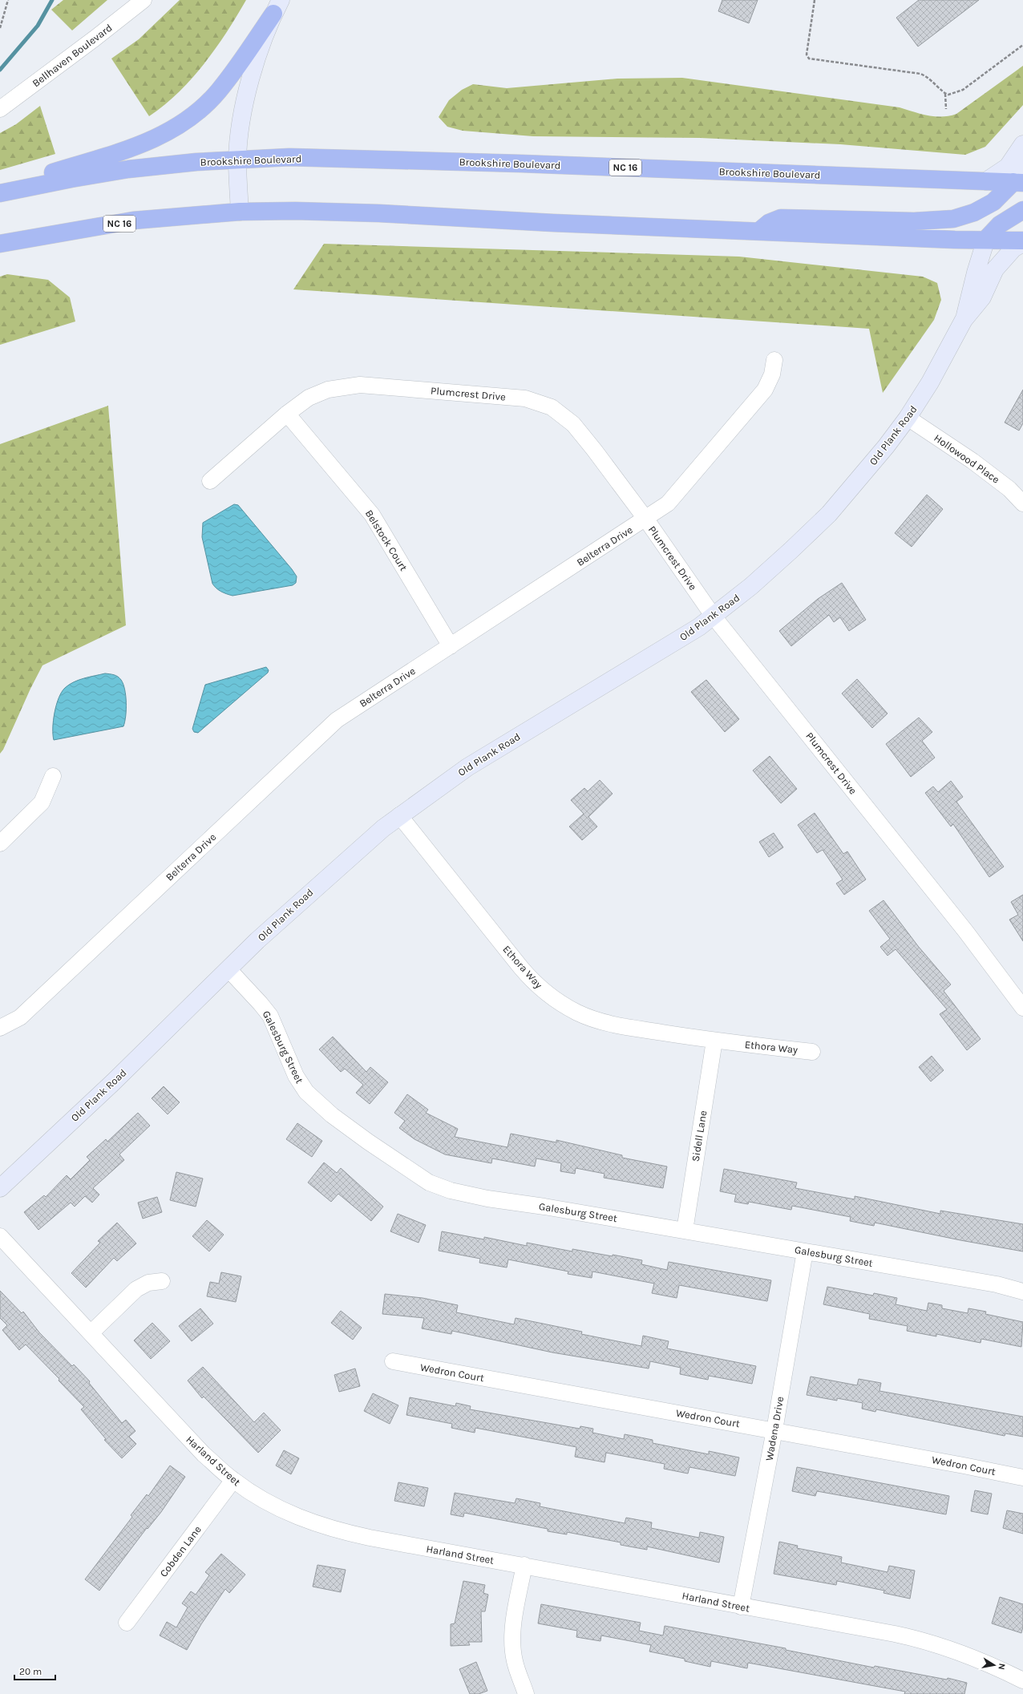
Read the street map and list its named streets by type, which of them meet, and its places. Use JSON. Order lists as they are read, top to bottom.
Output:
{
  "streets": {
    "highway": ["Brookshire Boulevard", "NC 16"],
    "street": [
      "Bellhaven Boulevard",
      "Plumcrest Drive",
      "Old Plank Road",
      "Hollowood Place",
      "Belstock Court",
      "Belterra Drive",
      "Ethora Way",
      "Galesburg Street",
      "Sidell Lane",
      "Wedron Court",
      "Wadena Drive",
      "Harland Street",
      "Cobden Lane"
    ]
  },
  "crossings": [
    ["NC 16", "Old Plank Road"],
    ["Plumcrest Drive", "Old Plank Road"],
    ["Plumcrest Drive", "Belstock Court"],
    ["Plumcrest Drive", "Belterra Drive"],
    ["Old Plank Road", "Hollowood Place"],
    ["Old Plank Road", "Ethora Way"],
    ["Old Plank Road", "Galesburg Street"],
    ["Belstock Court", "Belterra Drive"],
    ["Ethora Way", "Sidell Lane"],
    ["Galesburg Street", "Sidell Lane"],
    ["Galesburg Street", "Wadena Drive"],
    ["Wedron Court", "Wadena Drive"],
    ["Wadena Drive", "Harland Street"],
    ["Harland Street", "Cobden Lane"]
  ],
  "scale_bar": "20 m",
  "north": "right"
}
